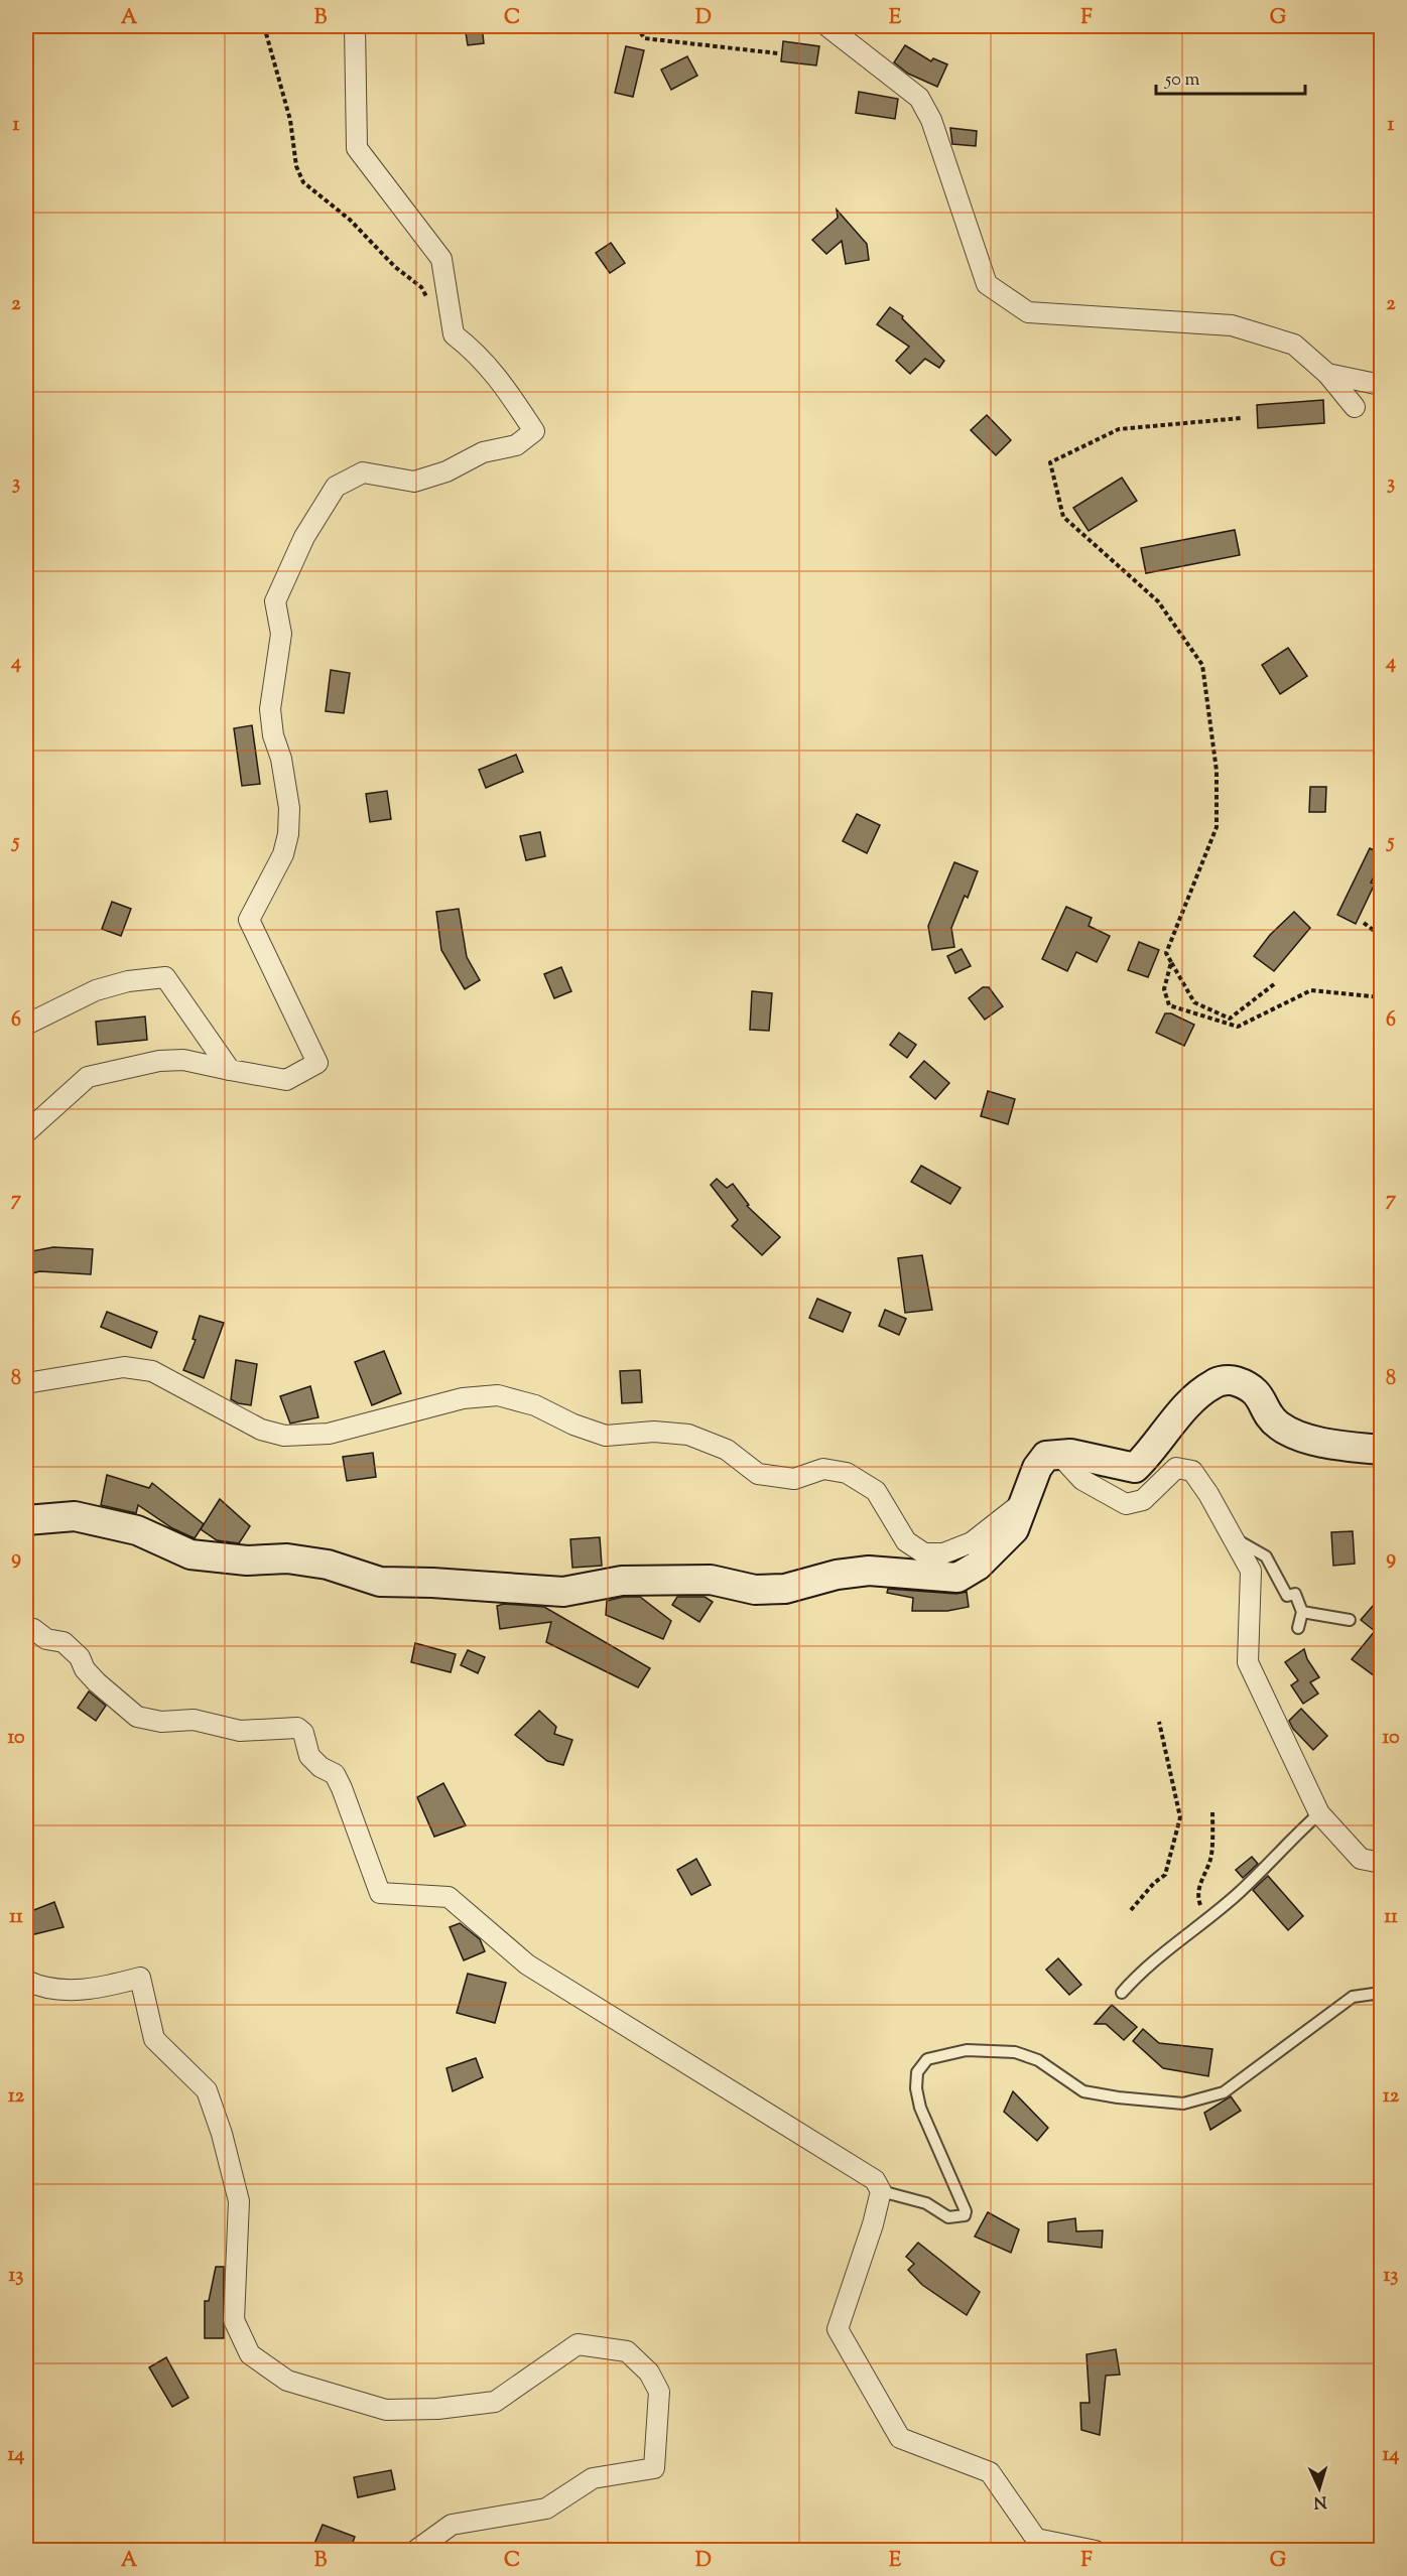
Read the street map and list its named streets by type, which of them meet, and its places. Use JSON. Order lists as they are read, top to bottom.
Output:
{
  "scale_bar": "50 m",
  "north": "bottom",
  "grid": {
    "columns": [
      "A",
      "B",
      "C",
      "D",
      "E",
      "F",
      "G"
    ],
    "rows": [
      "1",
      "2",
      "3",
      "4",
      "5",
      "6",
      "7",
      "8",
      "9",
      "10",
      "11",
      "12",
      "13",
      "14"
    ]
  }
}
